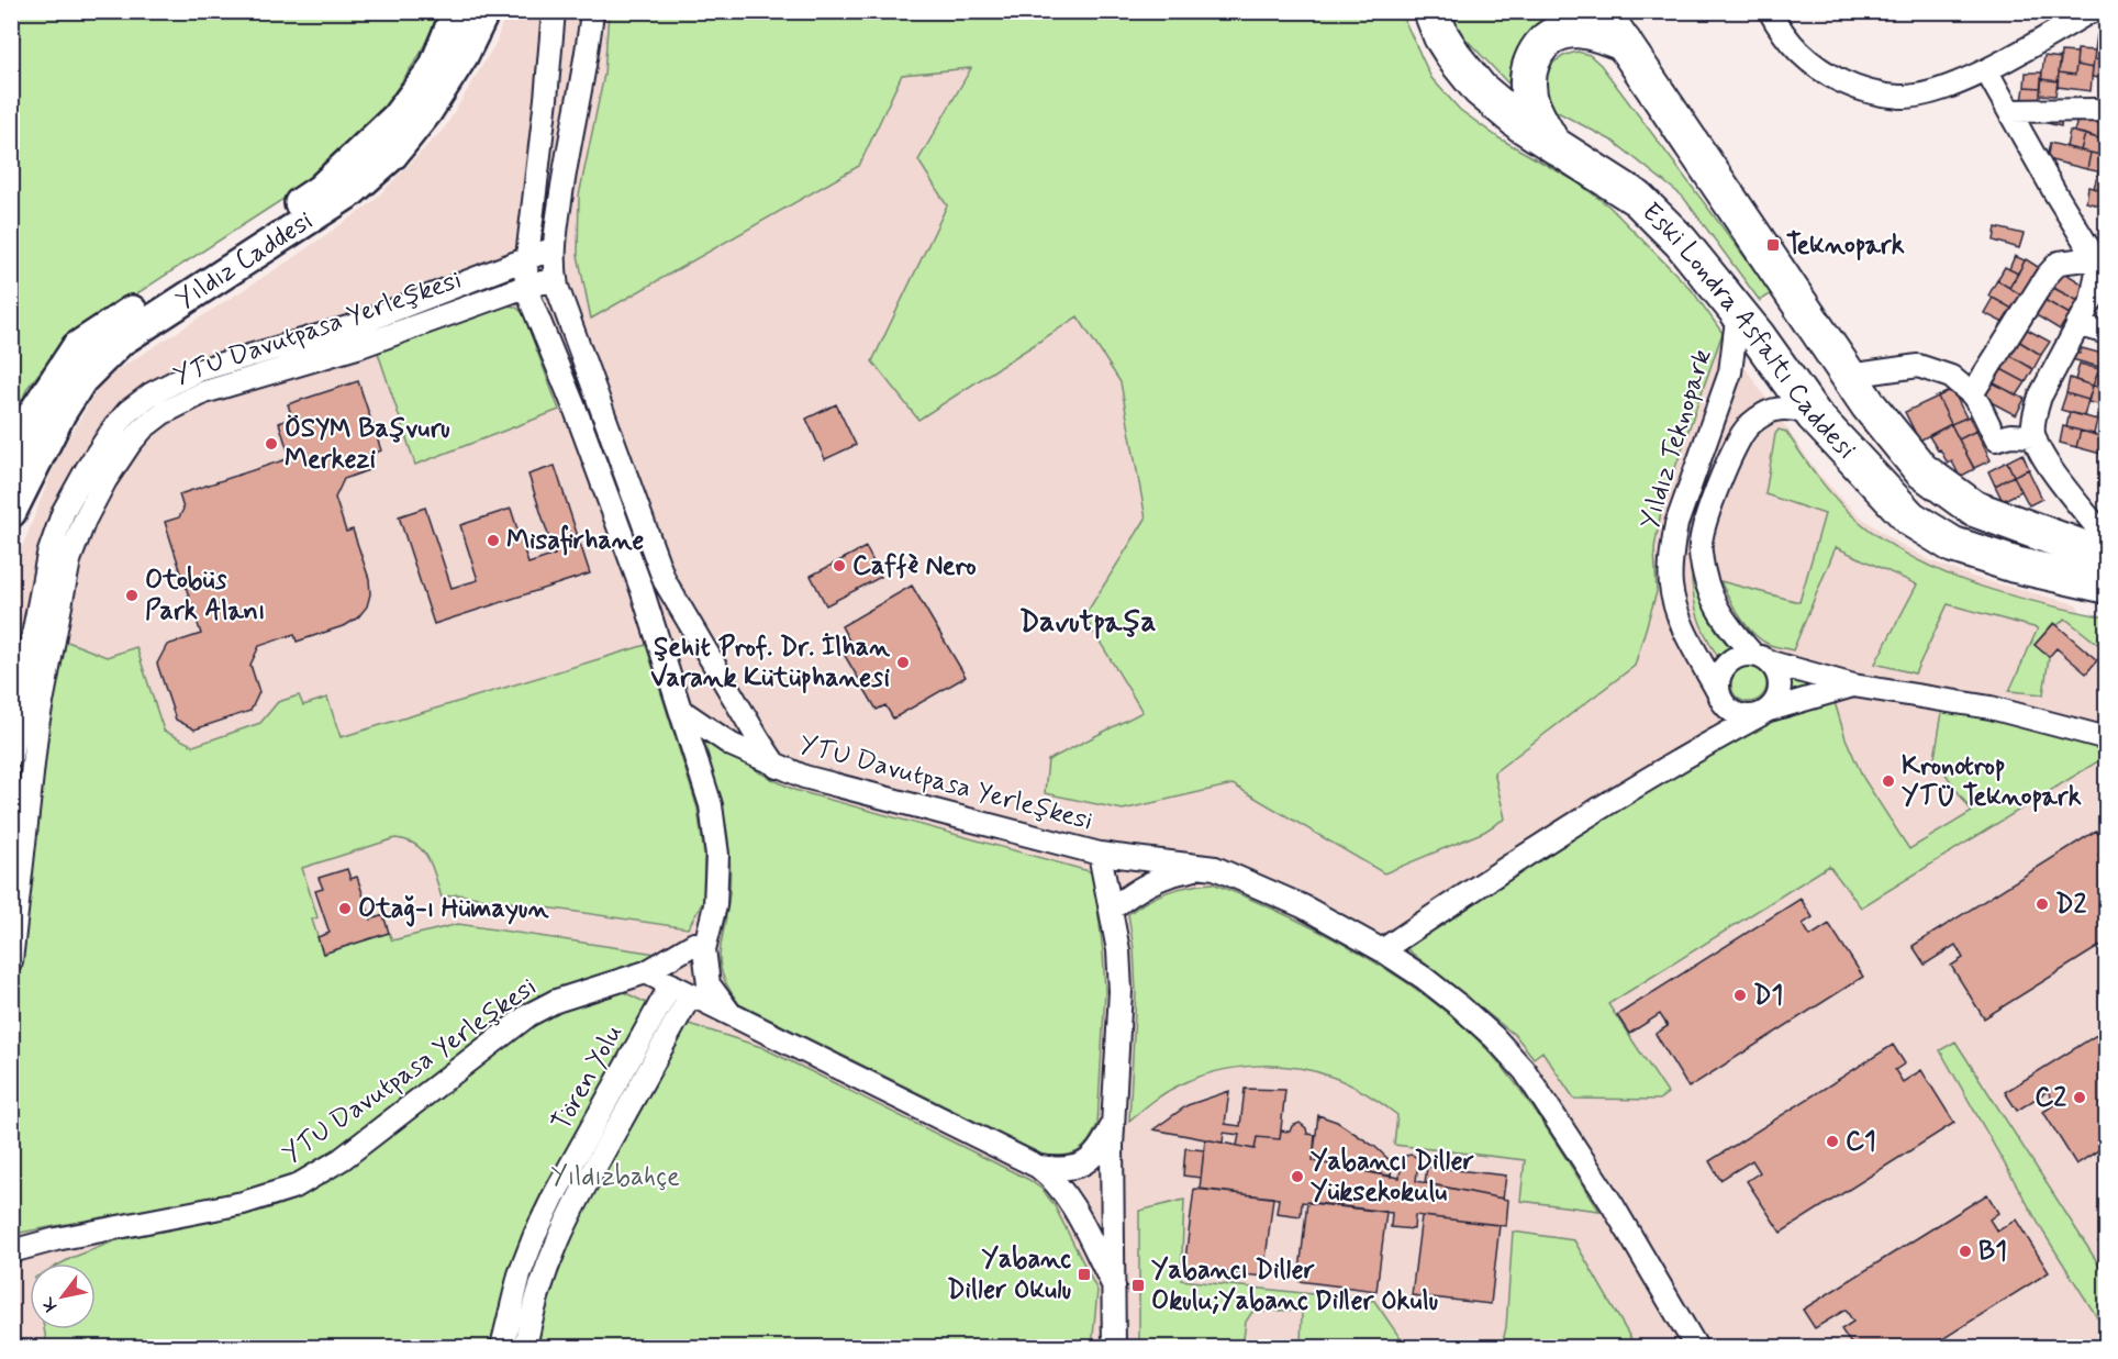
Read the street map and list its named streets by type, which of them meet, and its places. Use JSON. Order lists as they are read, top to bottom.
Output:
{
  "streets": {
    "main road": ["Yıldız Caddesi", "Eski Londra Asfaltı Caddesi"],
    "street": ["YTU Davutpasa Yerleşkesi", "Yıldız Teknopark", "Tören Yolu"]
  },
  "crossings": [
    ["YTU Davutpasa Yerleşkesi", "Tören Yolu"],
    ["Eski Londra Asfaltı Caddesi", "Yıldız Teknopark"]
  ],
  "districts": ["Davutpaşa"],
  "parks": ["Yıldızbahçe"],
  "places": {
    "transit": ["Teknopark", "Yabanc Diller Okulu", "Yabancı Diller Okulu;Yabanc Diller Okulu"],
    "other": [
      "ÖSYM Başvuru Merkezi",
      "Misafirhane",
      "Caffè Nero",
      "Otobüs Park Alanı",
      "Şehit Prof. Dr. İlhan Varank Kütüphanesi",
      "Kronotrop YTÜ Teknopark",
      "D2",
      "Otağ-ı Hümayun",
      "D1",
      "C2",
      "C1",
      "Yabancı Diller Yüksekokulu",
      "B1"
    ]
  },
  "north": "bottom left"
}
